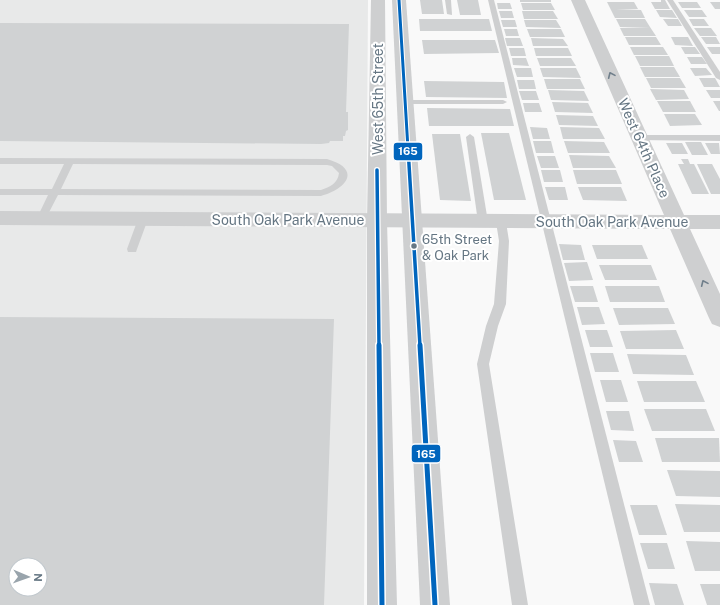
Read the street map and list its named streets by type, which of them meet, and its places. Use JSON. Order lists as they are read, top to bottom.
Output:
{
  "streets": {
    "street": ["West 65th Street", "West 64th Place", "South Oak Park Avenue"]
  },
  "crossings": [
    ["West 65th Street", "South Oak Park Avenue"],
    ["West 64th Place", "South Oak Park Avenue"]
  ],
  "one_way": ["West 64th Place"],
  "places": ["65th Street & Oak Park"],
  "lines": ["transit line 165"],
  "north": "right"
}
